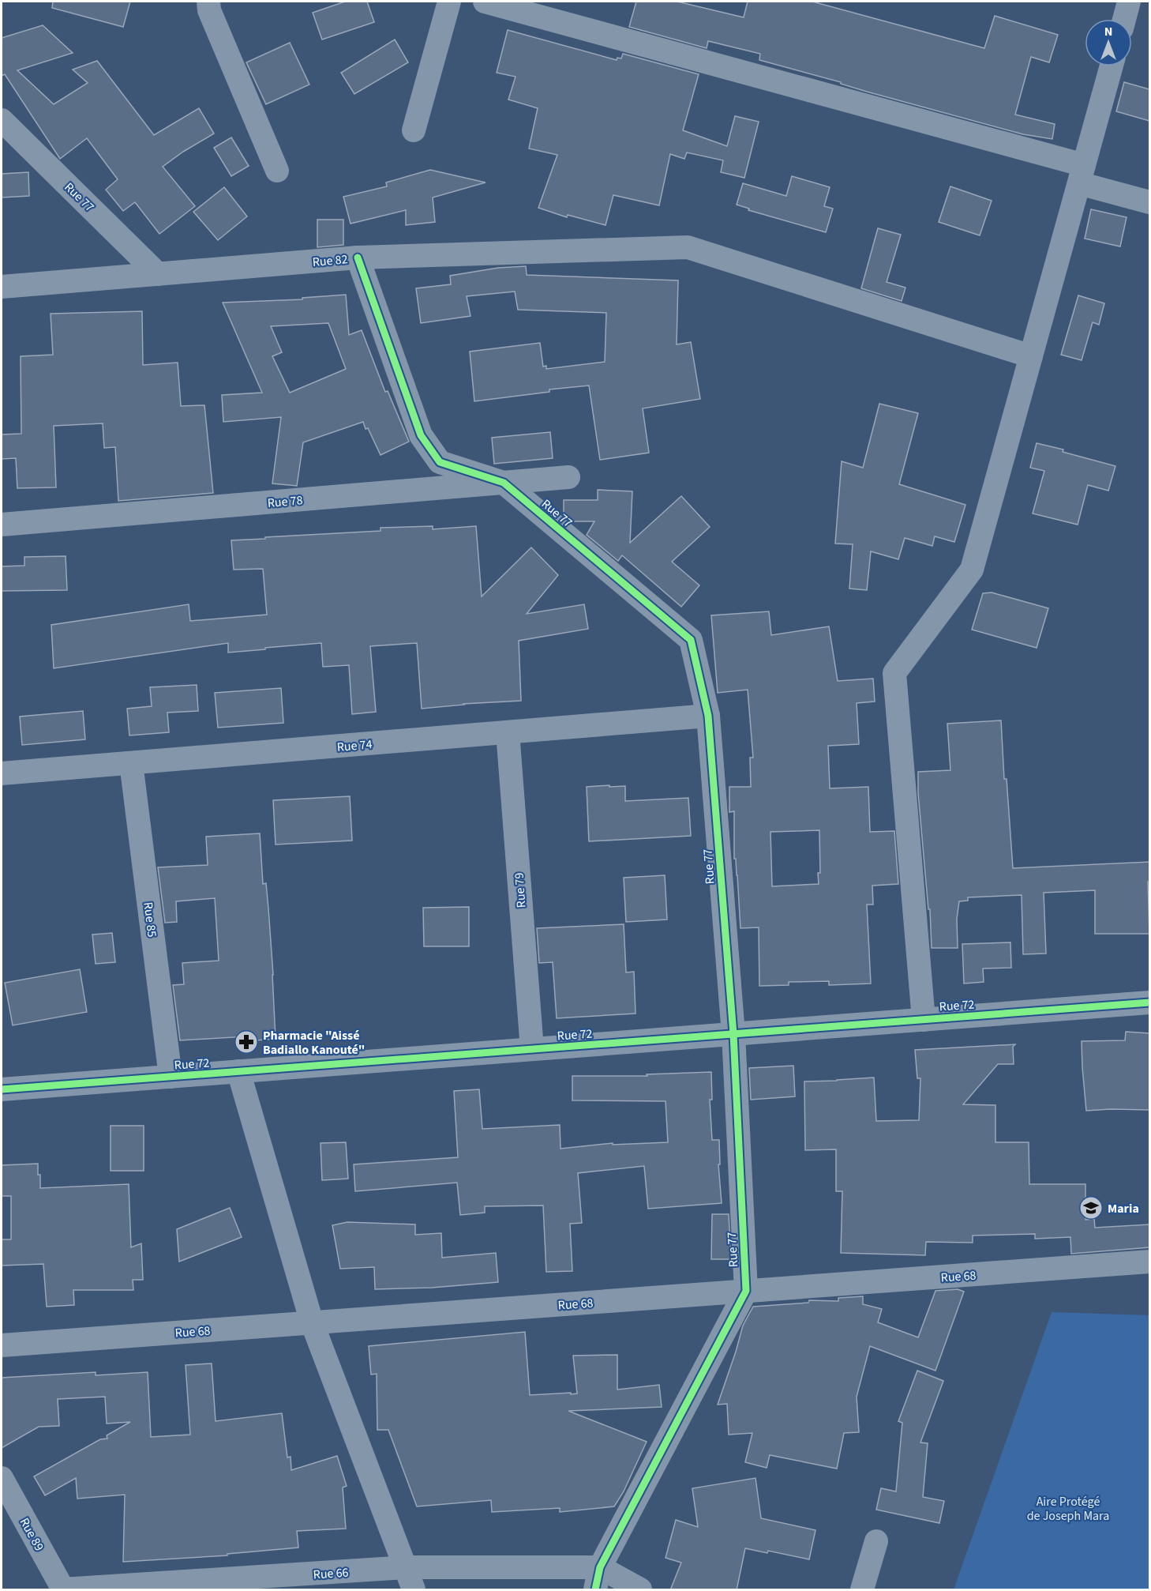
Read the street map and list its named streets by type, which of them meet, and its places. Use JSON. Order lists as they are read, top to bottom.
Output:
{
  "streets": {
    "street": [
      "Rue 77",
      "Rue 82",
      "Rue 78",
      "Rue 74",
      "Rue 79",
      "Rue 85",
      "Rue 72",
      "Rue 68",
      "Rue 89",
      "Rue 66"
    ]
  },
  "crossings": [
    ["Rue 77", "Rue 82"],
    ["Rue 77", "Rue 78"],
    ["Rue 77", "Rue 74"],
    ["Rue 77", "Rue 72"],
    ["Rue 77", "Rue 68"],
    ["Rue 74", "Rue 79"],
    ["Rue 74", "Rue 85"],
    ["Rue 79", "Rue 72"],
    ["Rue 85", "Rue 72"],
    ["Rue 89", "Rue 66"]
  ],
  "parks": ["Aire Protégé de Joseph Mara"],
  "places": {
    "pharmacy": ["Pharmacie \"Aissé Badiallo Kanouté\""],
    "school or university": ["Maria"]
  },
  "north": "top"
}
